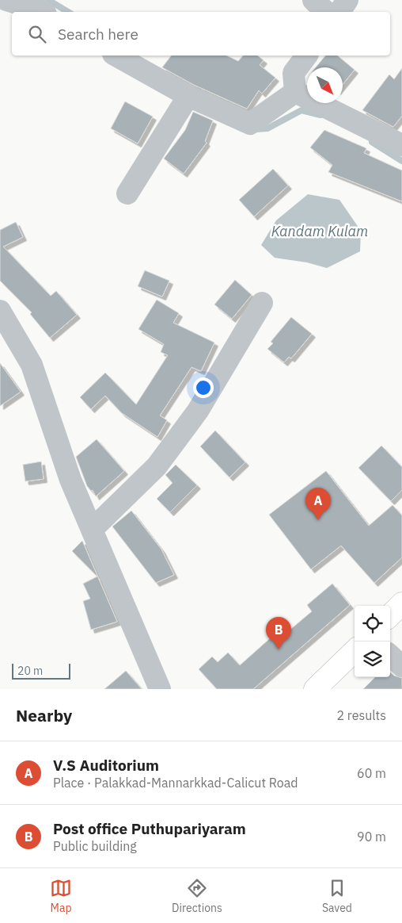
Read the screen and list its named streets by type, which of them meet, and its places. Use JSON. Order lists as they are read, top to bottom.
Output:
{
  "water": ["Kandam Kulam"],
  "scale_bar": "20 m",
  "north": "bottom right",
  "page": {
    "search": "Search here",
    "pins": ["A", "B"],
    "scale": "20 m",
    "heading": ["Nearby", "2 results"],
    "list": [
      {
        "mark": "A",
        "name": "V.S Auditorium",
        "note": "Place · Palakkad-Mannarkkad-Calicut Road",
        "value": "60 m"
      },
      {
        "mark": "B",
        "name": "Post office Puthupariyaram",
        "note": "Public building",
        "value": "90 m"
      }
    ],
    "nav": ["Map", "Directions", "Saved"]
  }
}
